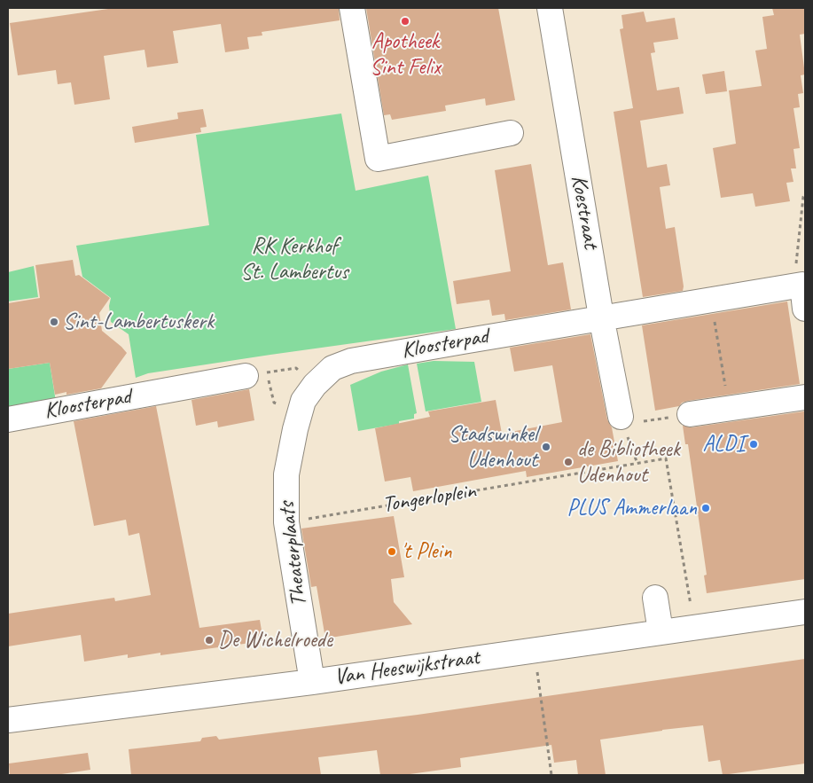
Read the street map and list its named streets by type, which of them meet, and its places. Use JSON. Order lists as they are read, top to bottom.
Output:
{
  "streets": {
    "street": [
      "Koestraat",
      "Kloosterpad",
      "Theaterplaats",
      "Van Heeswijkstraat"
    ],
    "path": ["Tongerloplein"]
  },
  "crossings": [
    ["Koestraat", "Kloosterpad"],
    ["Kloosterpad", "Theaterplaats"],
    ["Tongerloplein", "Theaterplaats"],
    ["Tongerloplein", "Van Heeswijkstraat"],
    ["Theaterplaats", "Van Heeswijkstraat"]
  ],
  "parks": ["RK Kerkhof St. Lambertus"],
  "places": [
    "Apotheek Sint Felix",
    "Sint-Lambertuskerk",
    "ALDI",
    "Stadswinkel Udenhout",
    "de Bibliotheek Udenhout",
    "PLUS Ammerlaan",
    "'t Plein",
    "De Wichelroede"
  ]
}
